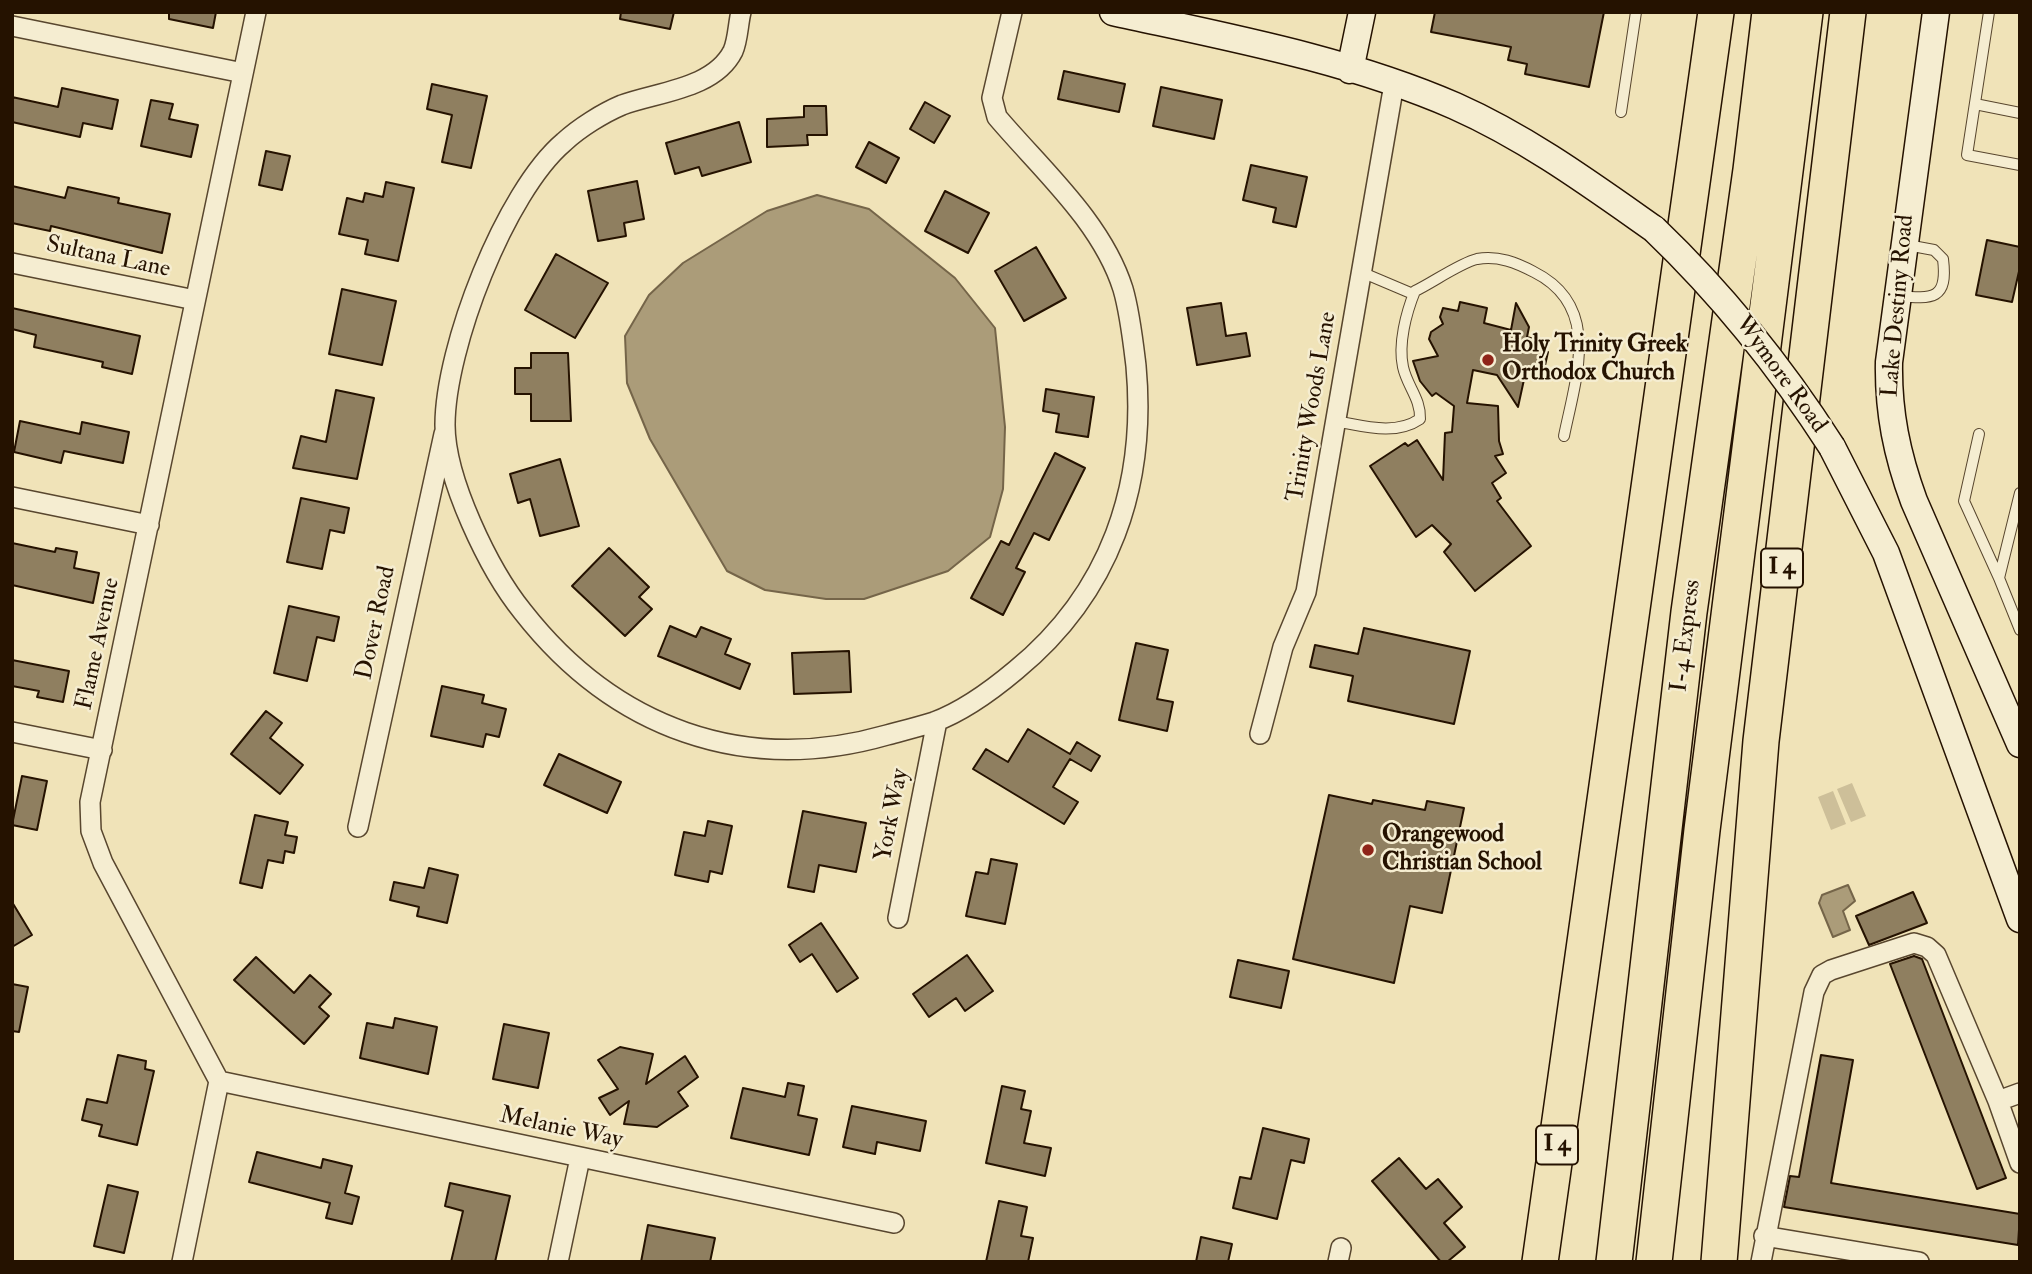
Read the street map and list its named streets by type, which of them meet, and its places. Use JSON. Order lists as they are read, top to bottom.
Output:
{
  "streets": {
    "highway": ["I 4", "I-4 Express"],
    "main road": ["Lake Destiny Road", "Wymore Road"],
    "street": [
      "Sultana Lane",
      "Trinity Woods Lane",
      "Dover Road",
      "Flame Avenue",
      "York Way",
      "Melanie Way"
    ]
  },
  "crossings": [
    ["Sultana Lane", "Flame Avenue"],
    ["Wymore Road", "Trinity Woods Lane"],
    ["Flame Avenue", "Melanie Way"]
  ],
  "places": ["Holy Trinity Greek Orthodox Church", "Orangewood Christian School"]
}
